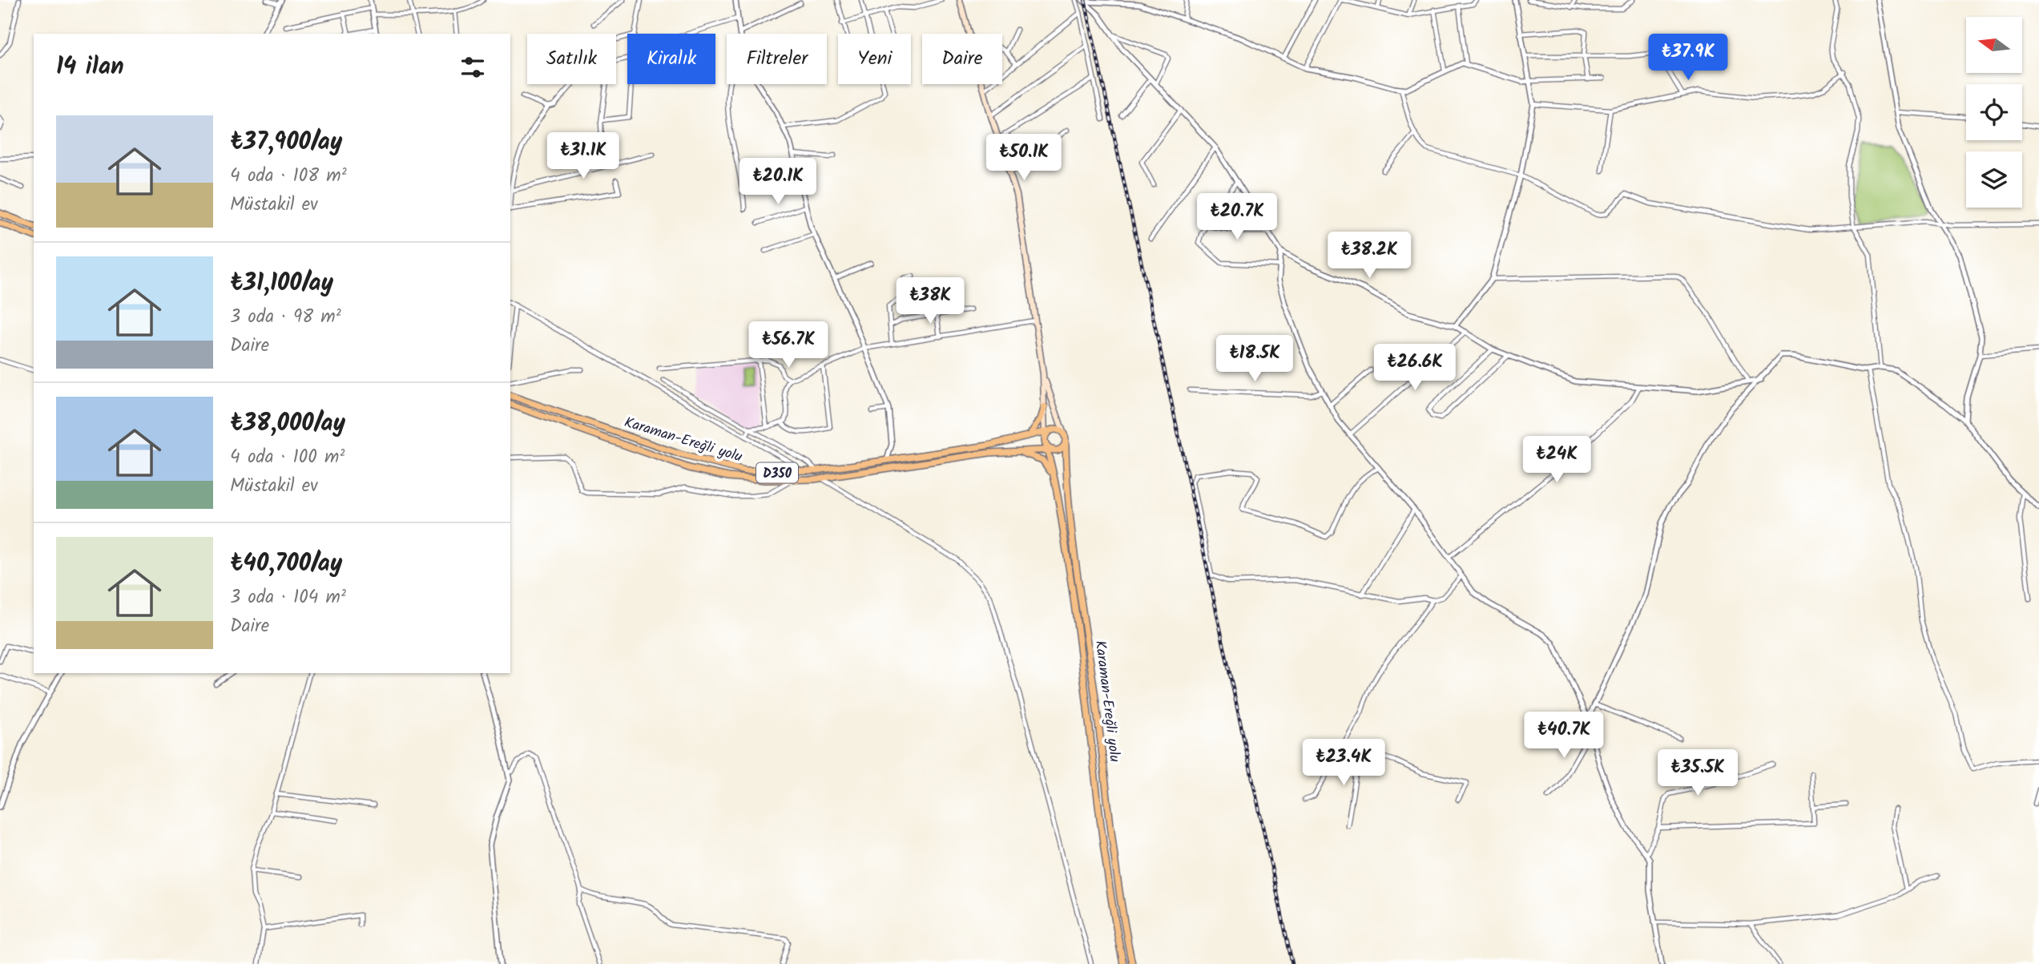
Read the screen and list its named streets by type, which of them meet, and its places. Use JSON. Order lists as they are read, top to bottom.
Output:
{
  "streets": {
    "highway": ["Karaman-Ereğli yolu", "D350"]
  },
  "crossings": [
    ["Karaman-Ereğli yolu", "D350"]
  ],
  "north": "left",
  "page": {
    "price": [
      "₺37.9K",
      "₺31.1K",
      "₺50.1K",
      "₺20.1K",
      "₺20.7K",
      "₺38.2K",
      "₺38K",
      "₺56.7K",
      "₺18.5K",
      "₺26.6K",
      "₺24K",
      "₺40.7K",
      "₺23.4K",
      "₺35.5K"
    ],
    "chip": [
      "Satılık",
      "Kiralık",
      "Filtreler",
      "Yeni",
      "Daire"
    ],
    "heading": "14 ilan",
    "list": [
      {
        "name": "₺37,900/ay",
        "note": "4 oda · 108 m² · Müstakil ev"
      },
      {
        "name": "₺31,100/ay",
        "note": "3 oda · 98 m² · Daire"
      },
      {
        "name": "₺38,000/ay",
        "note": "4 oda · 100 m² · Müstakil ev"
      },
      {
        "name": "₺40,700/ay",
        "note": "3 oda · 104 m² · Daire"
      }
    ]
  }
}
